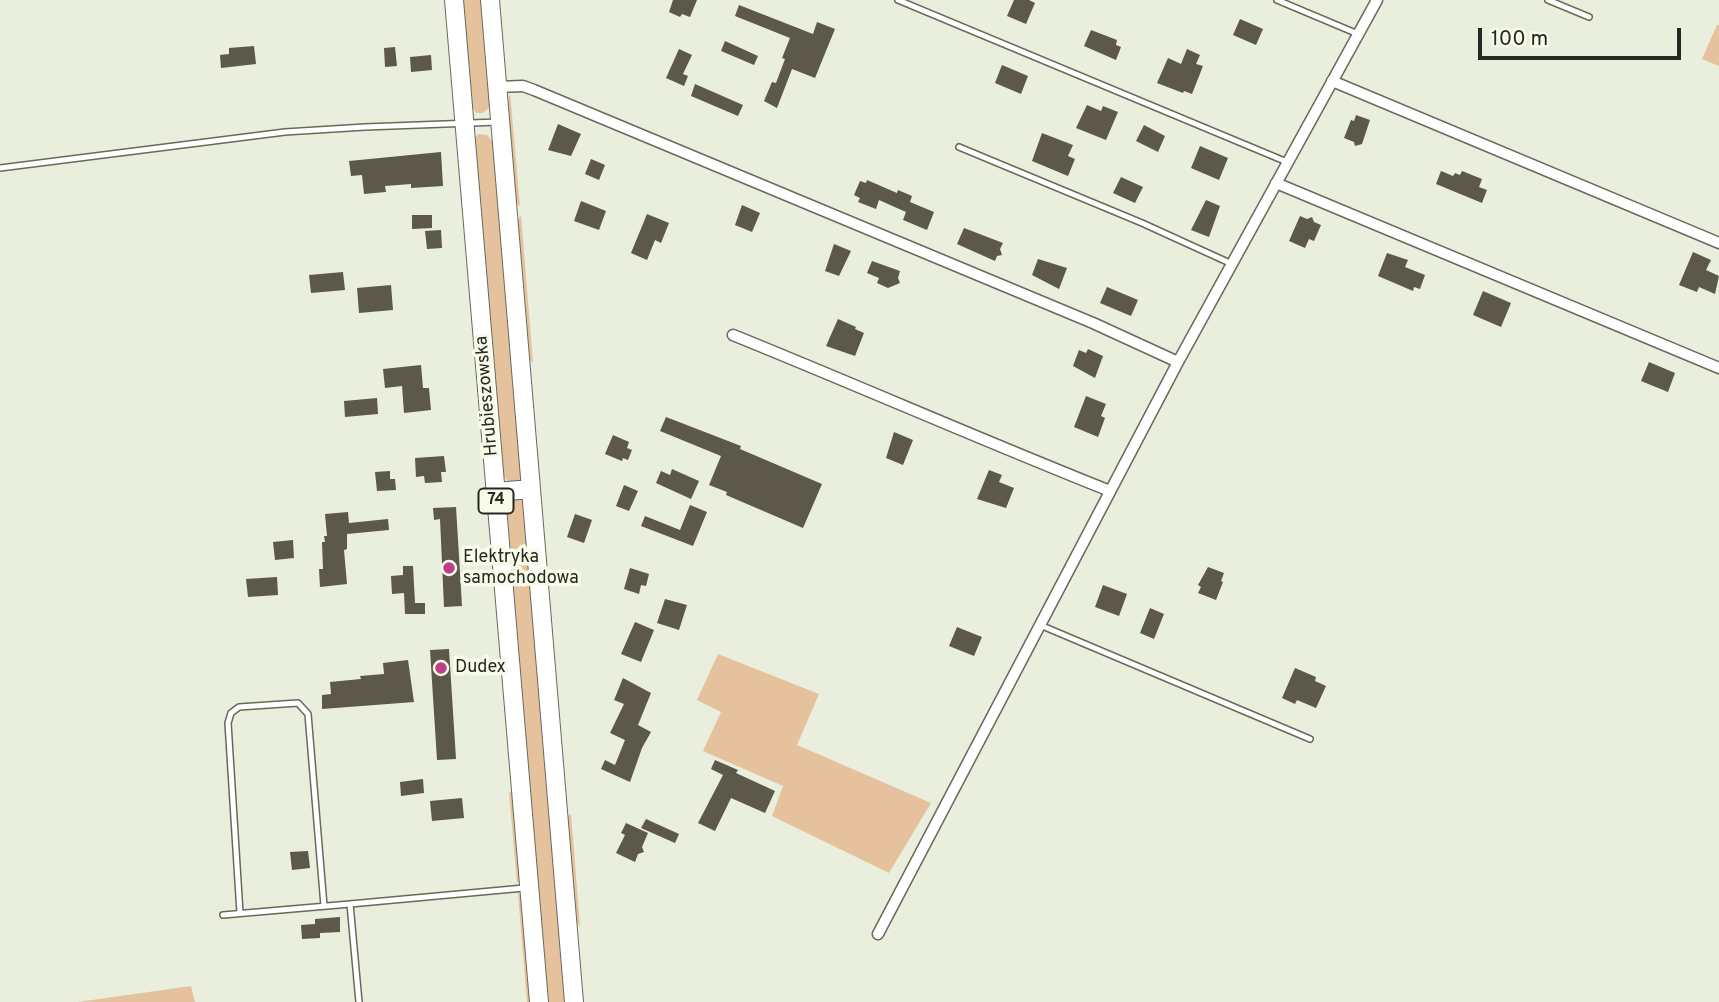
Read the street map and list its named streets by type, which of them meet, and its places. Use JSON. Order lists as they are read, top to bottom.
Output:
{
  "streets": {
    "main road": ["Hrubieszowska", "74"]
  },
  "places": ["Elektryka samochodowa", "Dudex"],
  "scale_bar": "100 m"
}
